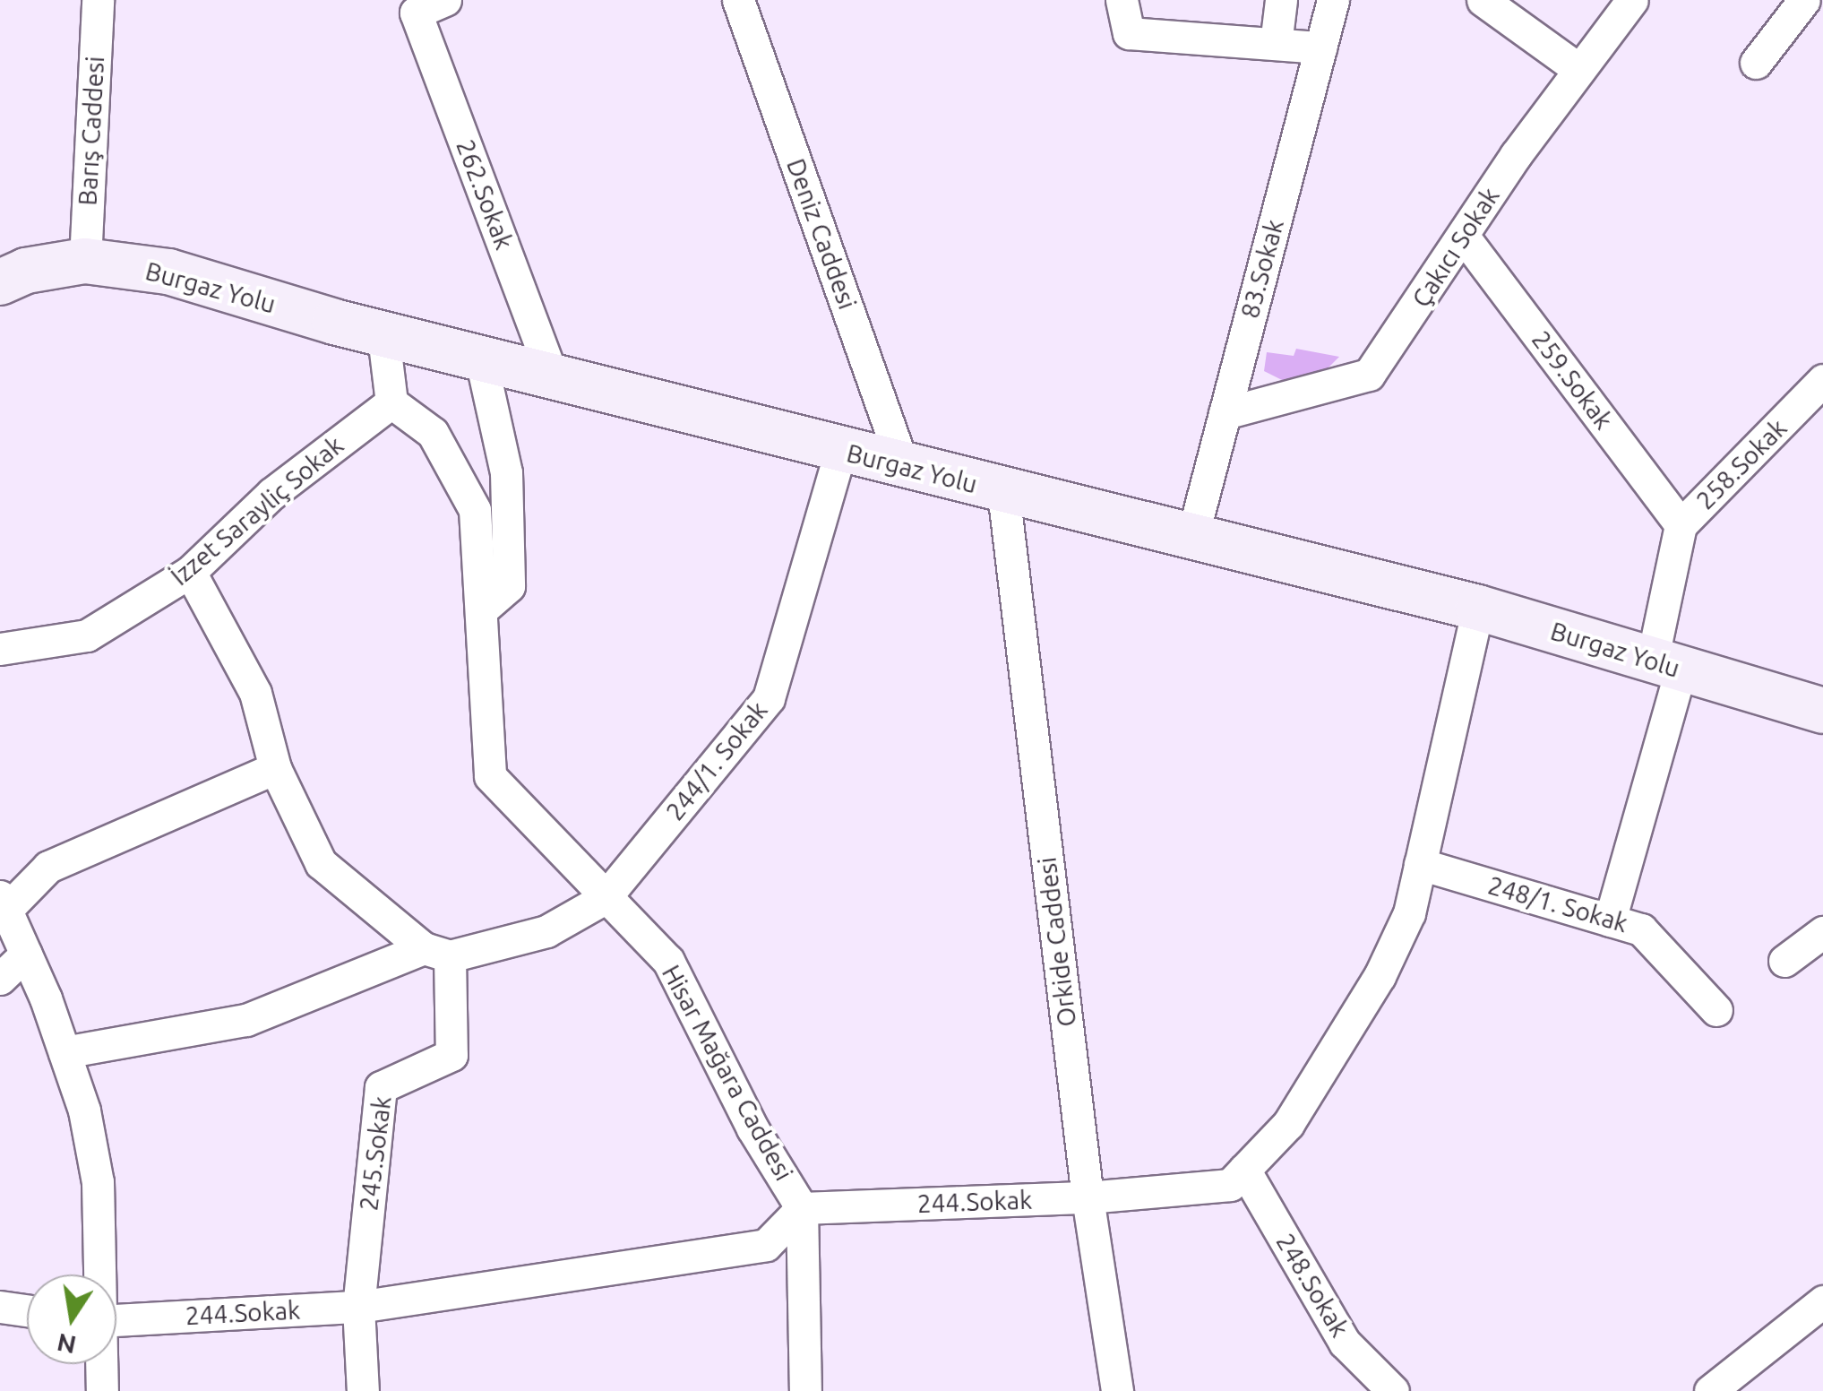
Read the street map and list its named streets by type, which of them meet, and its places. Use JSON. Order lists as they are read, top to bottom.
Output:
{
  "streets": {
    "street": [
      "Barış Caddesi",
      "262.Sokak",
      "Deniz Caddesi",
      "Çakıcı Sokak",
      "83.Sokak",
      "Burgaz Yolu",
      "259.Sokak",
      "258.Sokak",
      "İzzet Sarayliç Sokak",
      "244/1. Sokak",
      "248/1. Sokak",
      "Orkide Caddesi",
      "Hisar Mağara Caddesi",
      "245.Sokak",
      "244.Sokak",
      "248.Sokak"
    ]
  },
  "crossings": [
    ["Barış Caddesi", "Burgaz Yolu"],
    ["262.Sokak", "Burgaz Yolu"],
    ["Deniz Caddesi", "Burgaz Yolu"],
    ["Çakıcı Sokak", "83.Sokak"],
    ["Çakıcı Sokak", "259.Sokak"],
    ["83.Sokak", "Burgaz Yolu"],
    ["Burgaz Yolu", "258.Sokak"],
    ["Burgaz Yolu", "244/1. Sokak"],
    ["Burgaz Yolu", "Orkide Caddesi"],
    ["Burgaz Yolu", "244.Sokak"],
    ["259.Sokak", "258.Sokak"],
    ["258.Sokak", "248/1. Sokak"],
    ["İzzet Sarayliç Sokak", "Hisar Mağara Caddesi"],
    ["244/1. Sokak", "Hisar Mağara Caddesi"],
    ["248/1. Sokak", "244.Sokak"],
    ["Orkide Caddesi", "244.Sokak"],
    ["Hisar Mağara Caddesi", "244.Sokak"],
    ["245.Sokak", "244.Sokak"],
    ["244.Sokak", "248.Sokak"]
  ],
  "north": "bottom"
}
